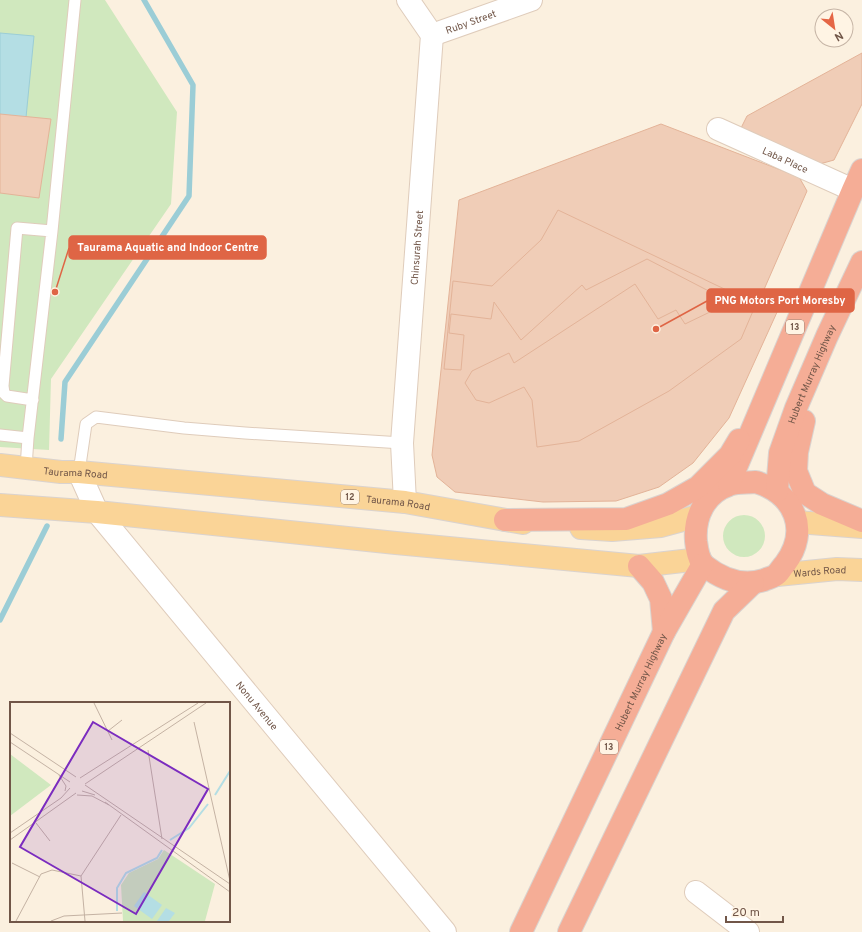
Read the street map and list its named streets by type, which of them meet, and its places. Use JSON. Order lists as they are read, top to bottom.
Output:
{
  "streets": {
    "highway": ["13", "Hubert Murray Highway"],
    "main road": ["Taurama Road", "12", "Wards Road"],
    "street": [
      "Ruby Street",
      "Laba Place",
      "Chinsurah Street",
      "Nonu Avenue"
    ]
  },
  "crossings": [
    ["Ruby Street", "Chinsurah Street"],
    ["Laba Place", "13"],
    ["Chinsurah Street", "Taurama Road"],
    ["13", "Hubert Murray Highway"],
    ["13", "Taurama Road"],
    ["13", "Wards Road"],
    ["Hubert Murray Highway", "Taurama Road"],
    ["Hubert Murray Highway", "Wards Road"],
    ["Taurama Road", "Wards Road"],
    ["Taurama Road", "Nonu Avenue"]
  ],
  "places": ["Taurama Aquatic and Indoor Centre", "PNG Motors Port Moresby"],
  "scale_bar": "20 m",
  "north": "bottom right"
}
